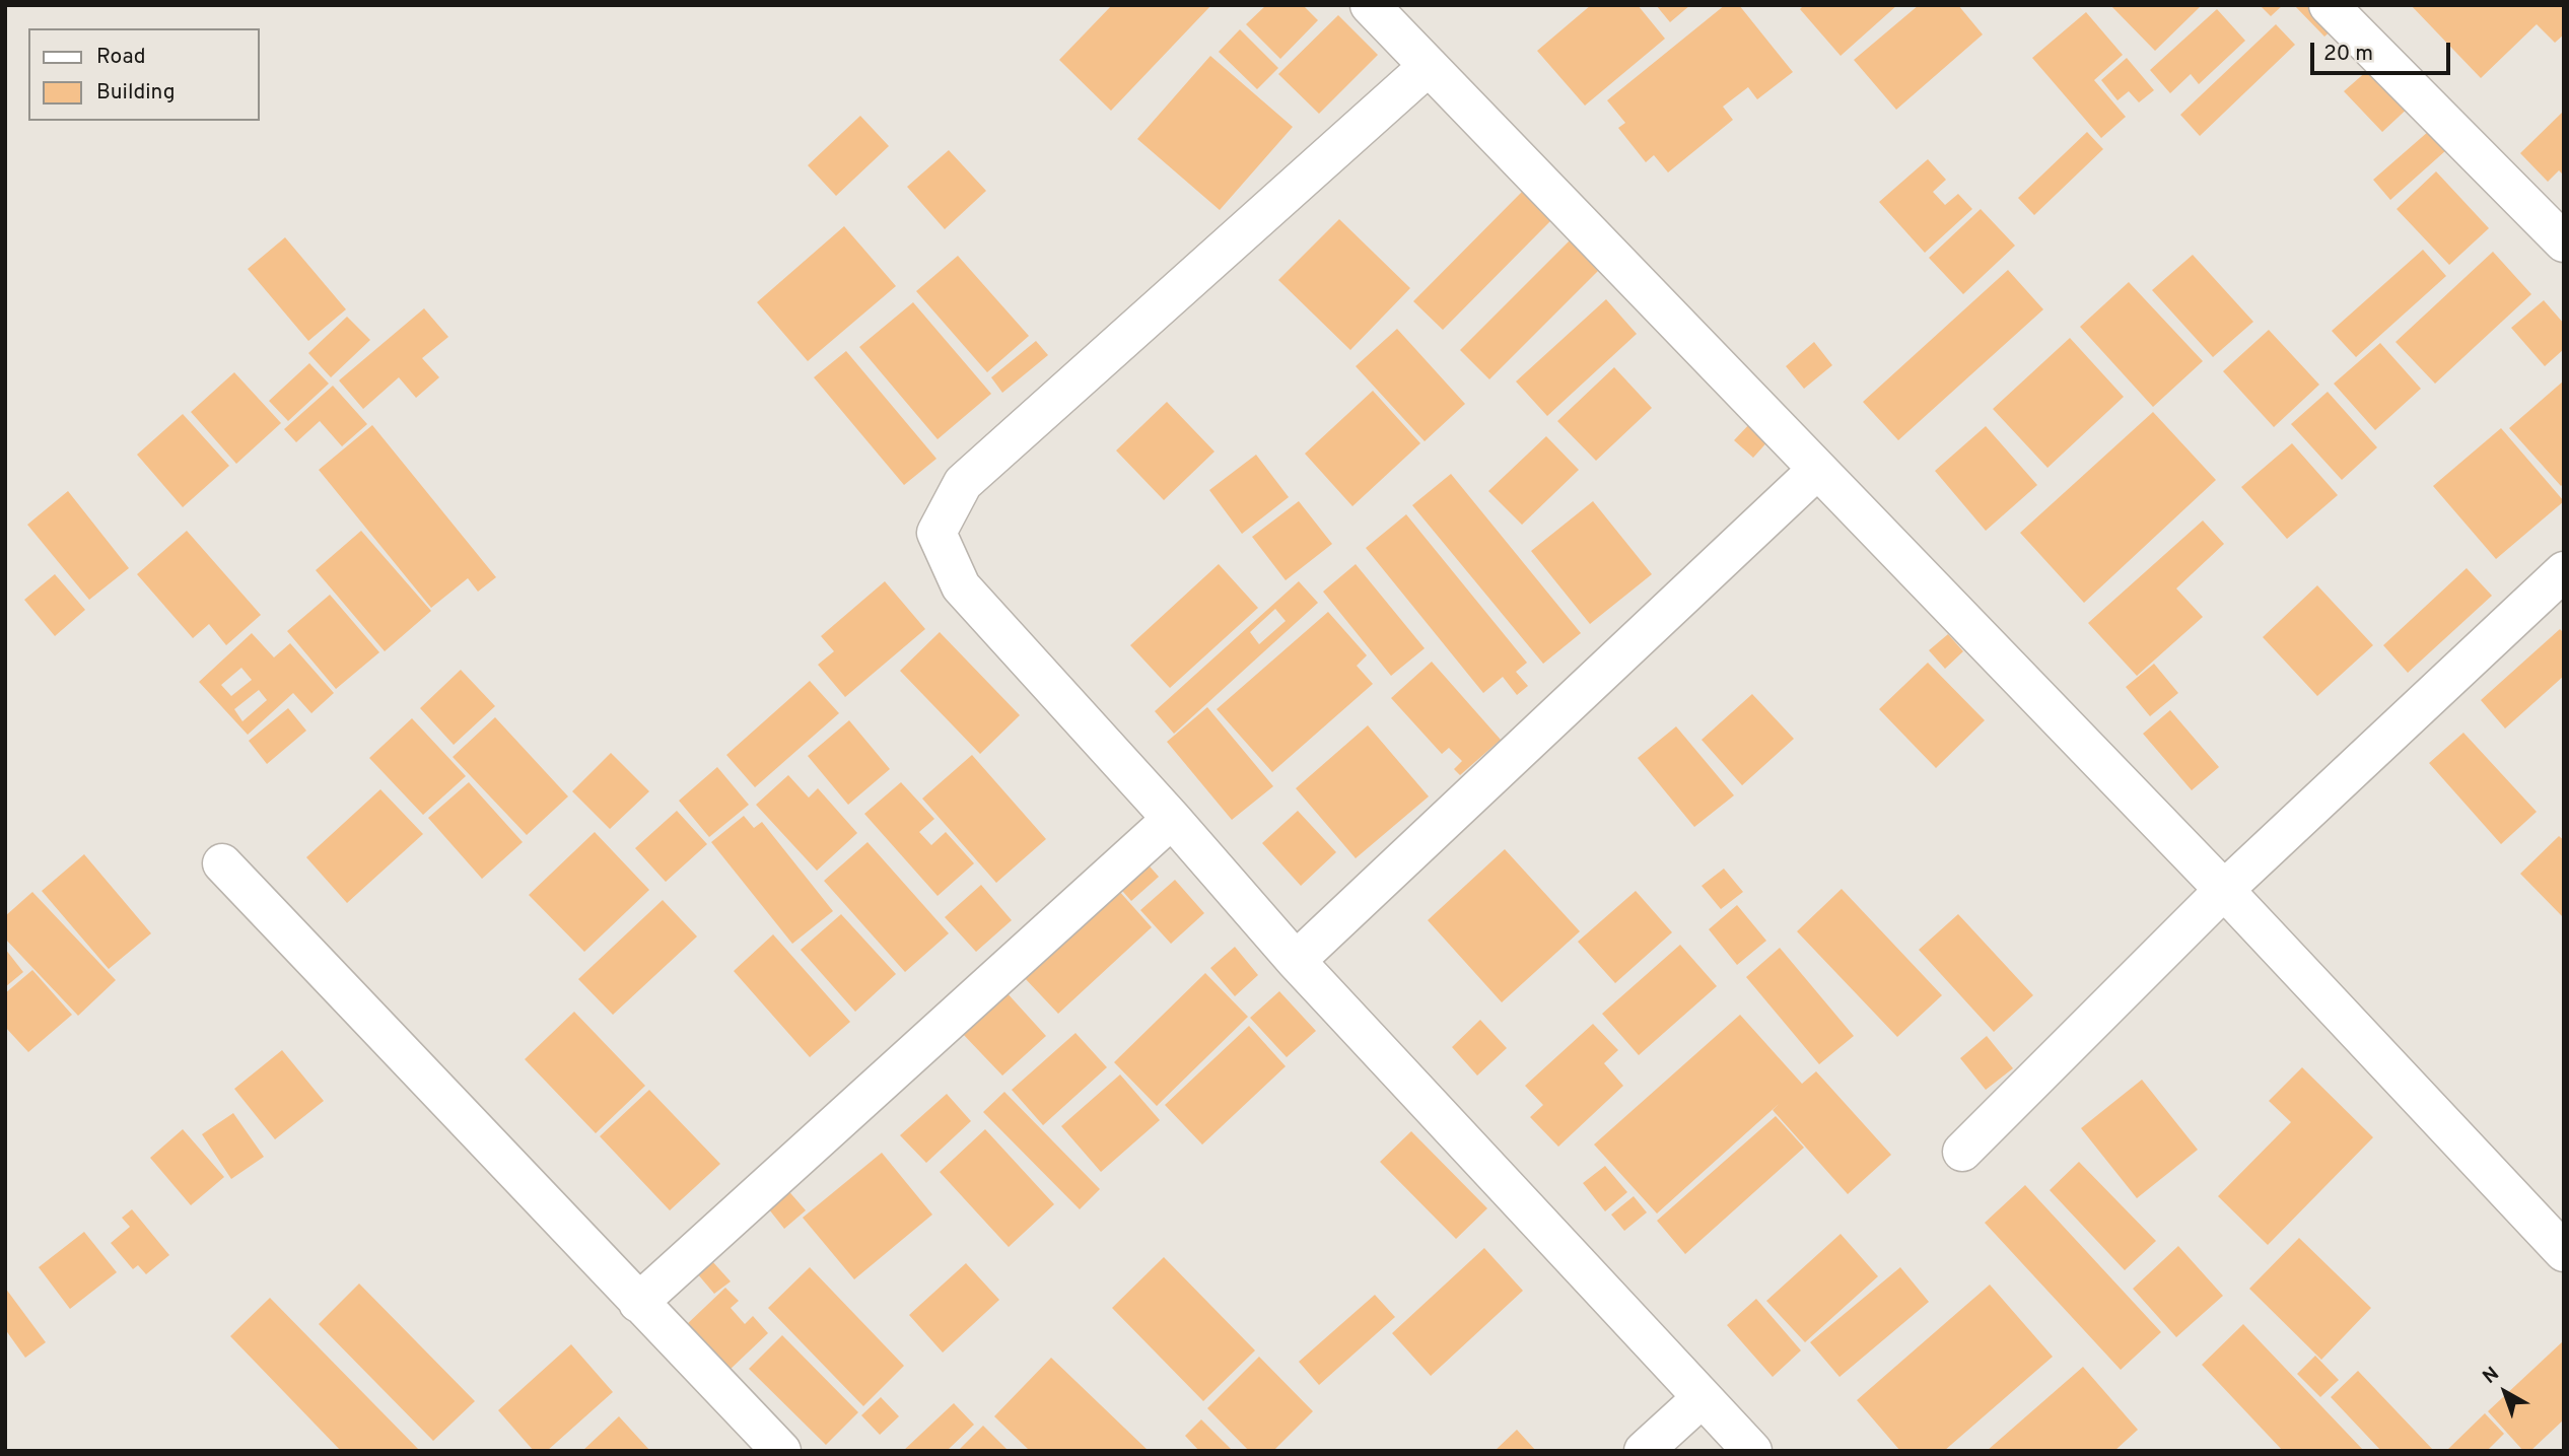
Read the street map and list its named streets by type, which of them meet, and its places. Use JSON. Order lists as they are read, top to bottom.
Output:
{
  "legend": ["Road", "Building"],
  "scale_bar": "20 m",
  "north": "top left"
}
